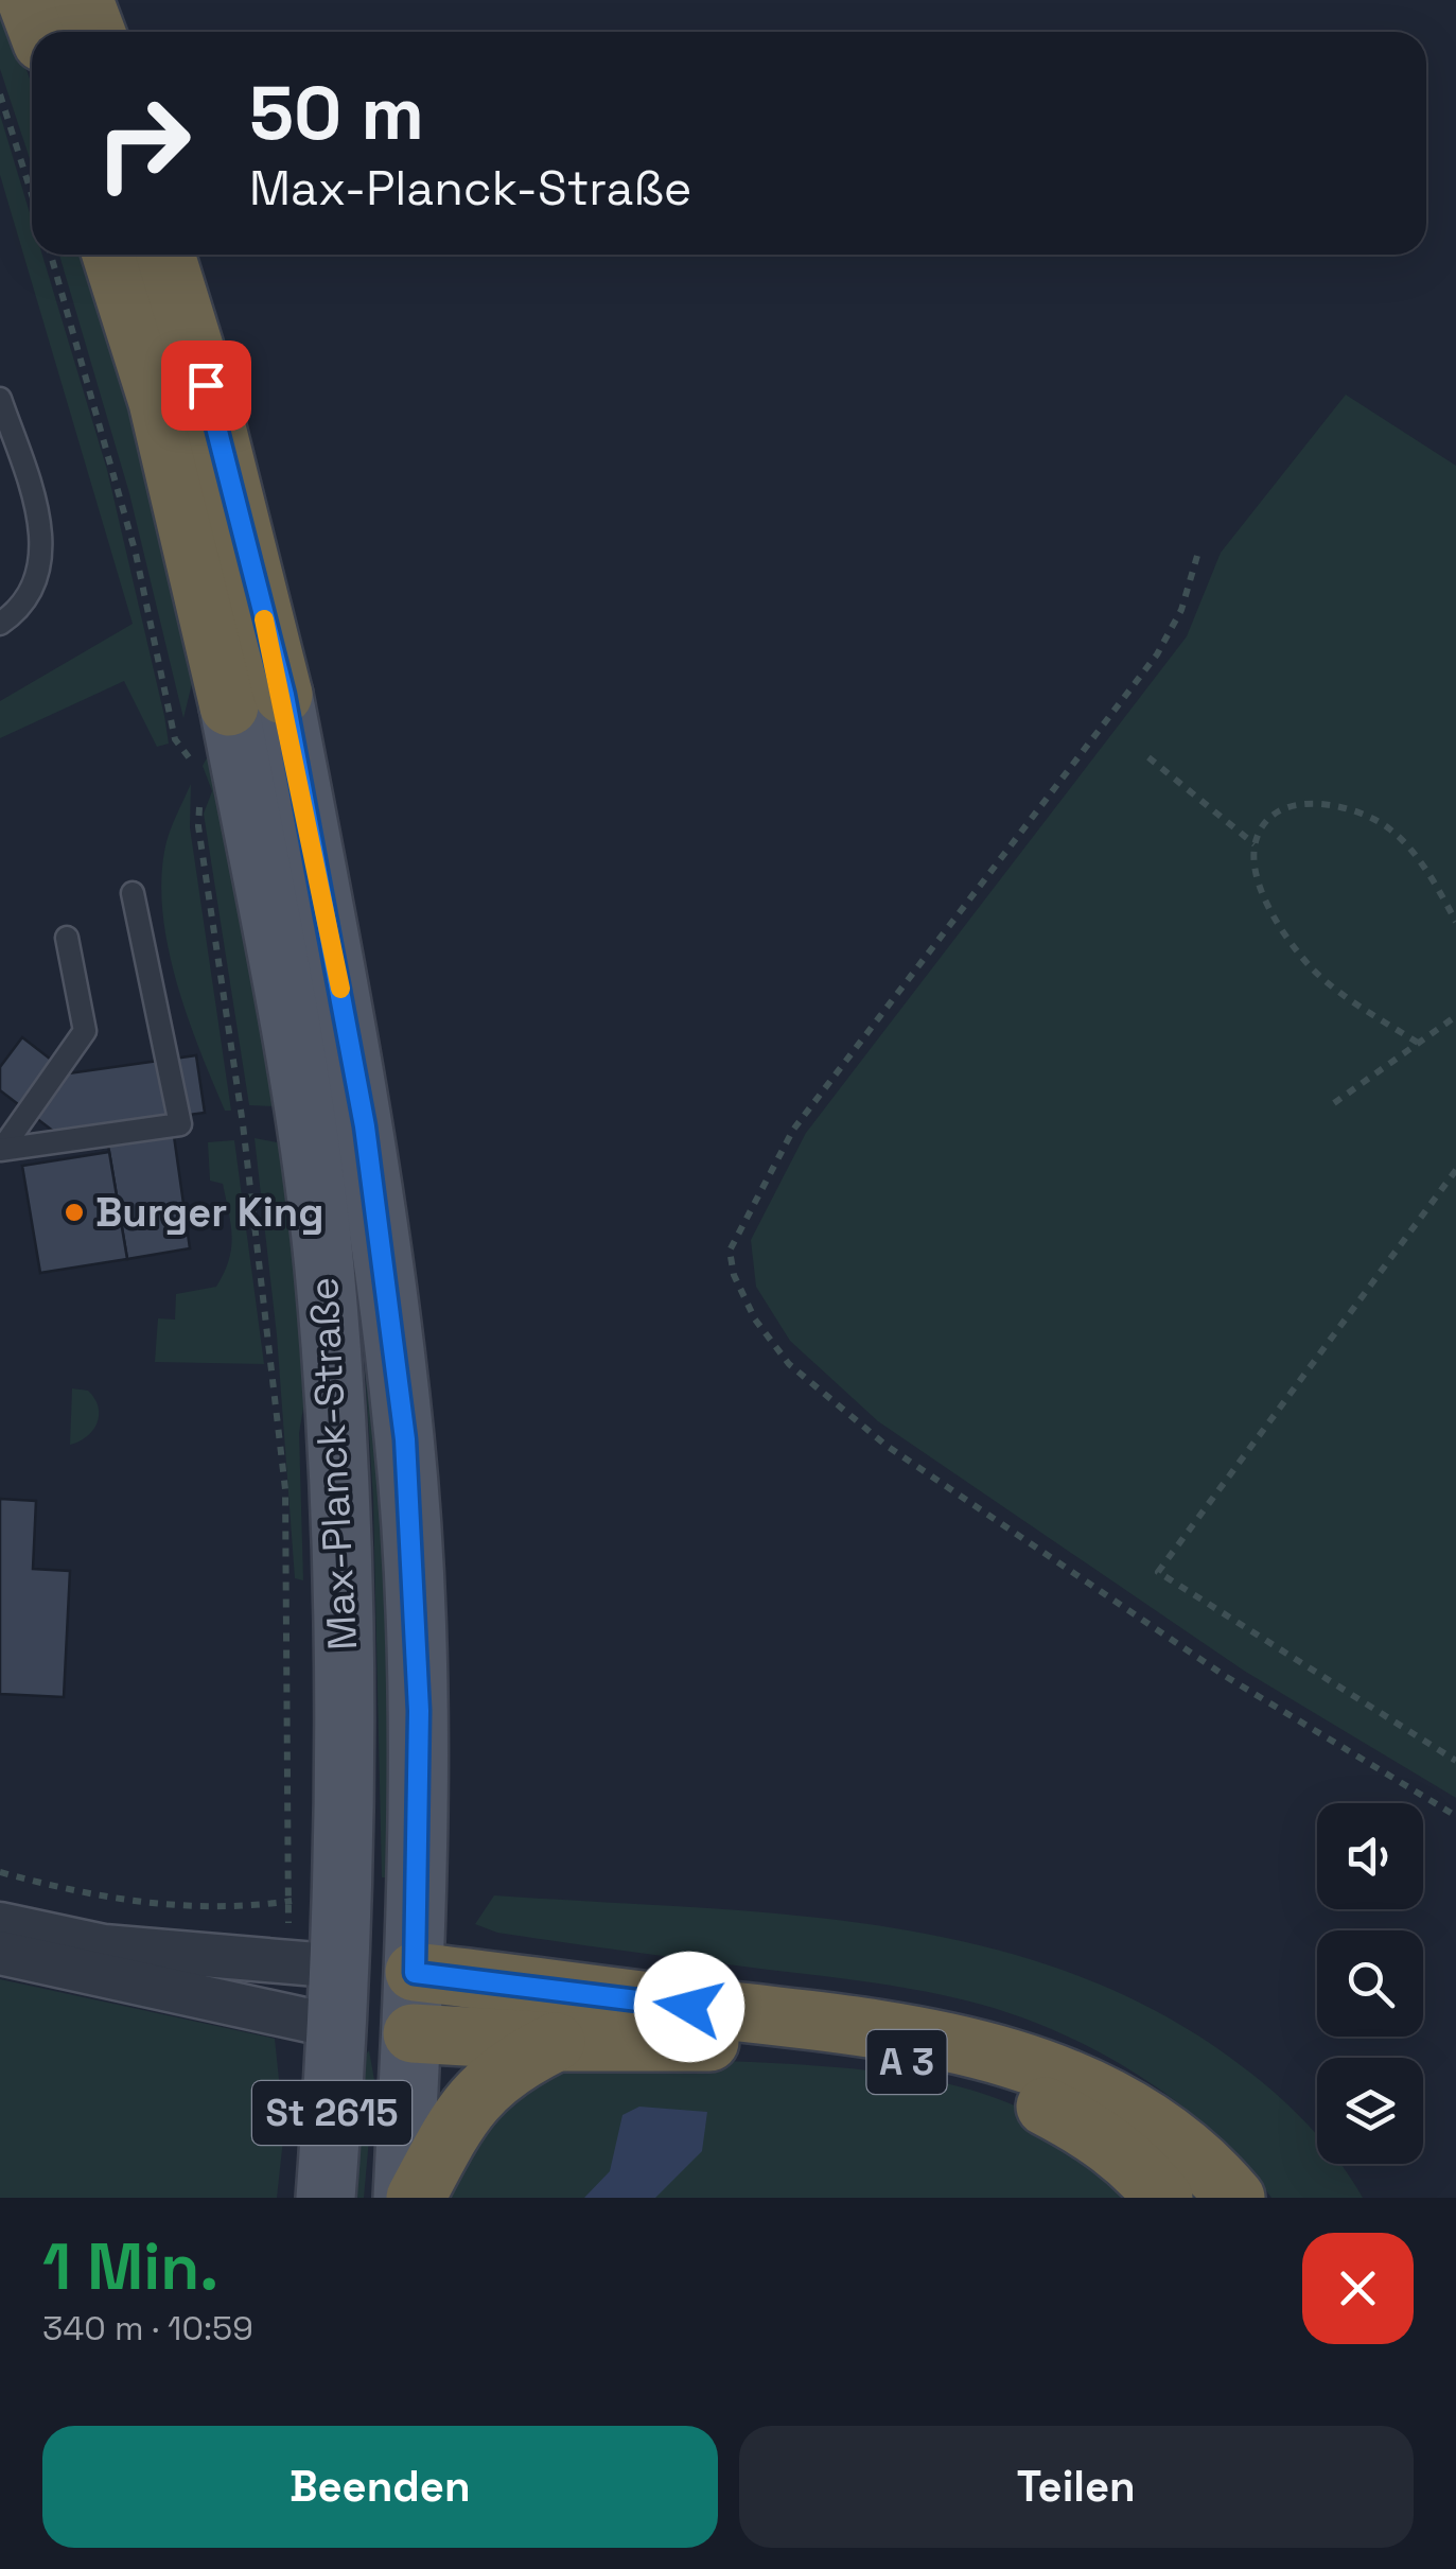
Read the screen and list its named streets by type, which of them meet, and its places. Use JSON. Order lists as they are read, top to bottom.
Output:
{
  "streets": {
    "highway": ["Max-Planck-Straße", "A 3"],
    "main road": ["St 2615"]
  },
  "crossings": [
    ["Max-Planck-Straße", "A 3"]
  ],
  "places": ["Burger King"],
  "page": {
    "turn": ["50 m", "Max-Planck-Straße"],
    "heading": ["1 Min.", "340 m · 10:59"],
    "buttons": ["Beenden", "Teilen"]
  }
}
